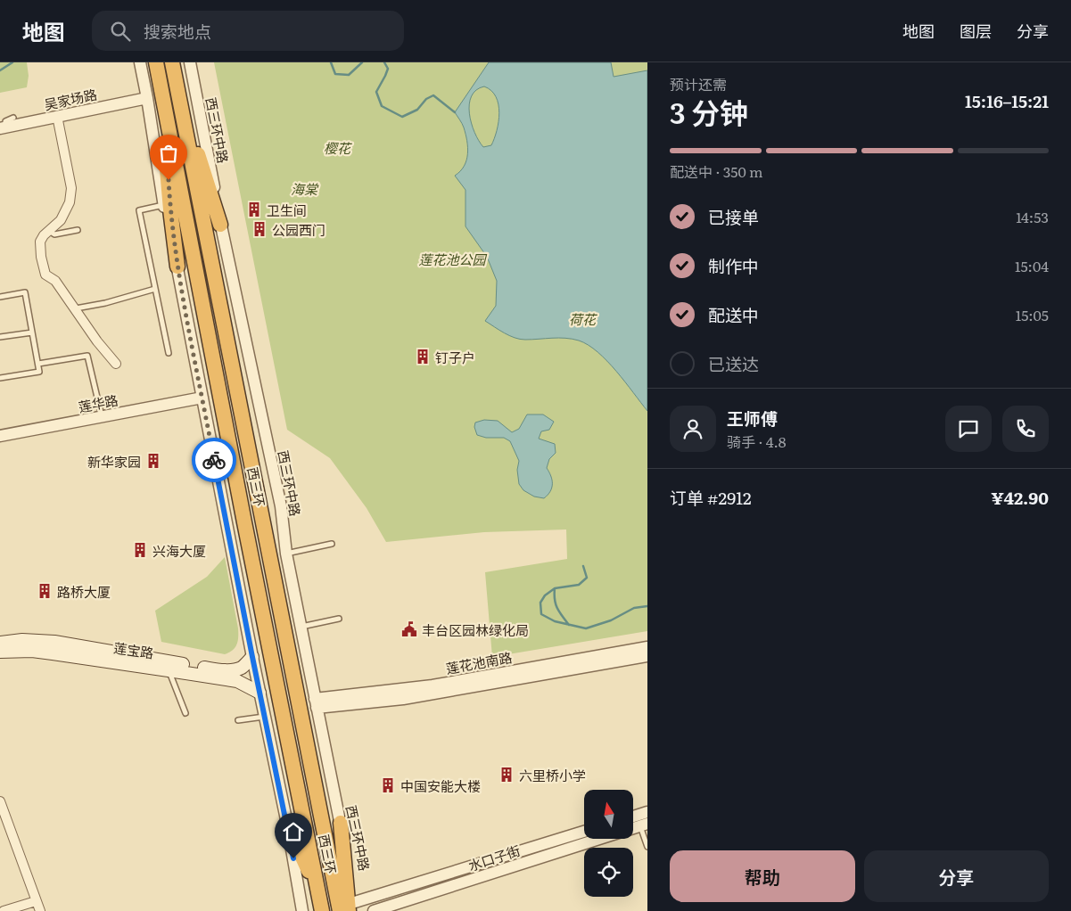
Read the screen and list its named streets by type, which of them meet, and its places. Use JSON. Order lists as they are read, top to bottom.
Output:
{
  "streets": {
    "highway": ["西三环"],
    "main road": ["莲宝路"],
    "street": [
      "吴家场路",
      "西三环中路",
      "莲华路",
      "莲花池南路",
      "水口子街"
    ]
  },
  "crossings": [
    ["西三环中路", "莲花池南路"]
  ],
  "parks": [
    "樱花",
    "海棠",
    "莲花池公园",
    "荷花"
  ],
  "places": {
    "building": [
      "卫生间",
      "公园西门",
      "钉子户",
      "新华家园",
      "兴海大厦",
      "路桥大厦",
      "六里桥小学",
      "中国安能大楼"
    ],
    "public building": ["丰台区园林绿化局"]
  },
  "north": "top",
  "page": {
    "header": "地图",
    "search": "搜索地点",
    "nav": ["地图", "图层", "分享"],
    "heading": ["3 分钟", "预计还需", "15:16–15:21"],
    "panel": [
      "王师傅",
      "骑手 · 4.8",
      "订单 #2912",
      "¥42.90"
    ],
    "bar": "配送中 · 350 m",
    "list": [
      ["已接单", "14:53"],
      ["制作中", "15:04"],
      ["配送中", "15:05"],
      "已送达"
    ],
    "buttons": ["帮助", "分享"]
  }
}
